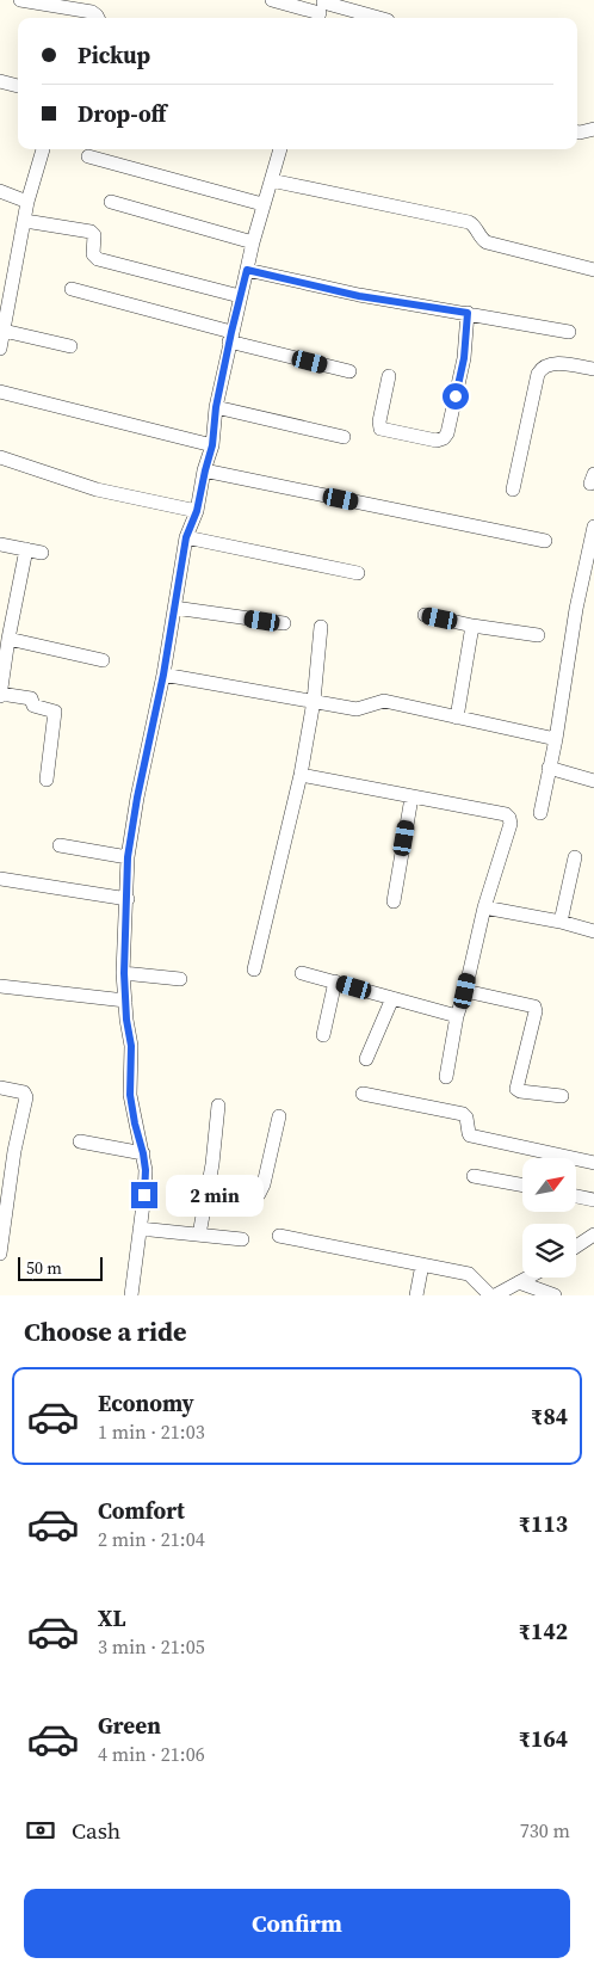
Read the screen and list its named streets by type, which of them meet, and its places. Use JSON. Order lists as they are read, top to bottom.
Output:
{
  "scale_bar": "50 m",
  "north": "top right",
  "page": {
    "banner": ["Pickup", "Drop-off"],
    "bubble": "2 min",
    "scale": "50 m",
    "heading": "Choose a ride",
    "list": [
      {
        "name": "Economy",
        "note": "1 min · 21:03",
        "value": "₹84"
      },
      {
        "name": "Comfort",
        "note": "2 min · 21:04",
        "value": "₹113"
      },
      {
        "name": "XL",
        "note": "3 min · 21:05",
        "value": "₹142"
      },
      {
        "name": "Green",
        "note": "4 min · 21:06",
        "value": "₹164"
      }
    ],
    "pay": ["Cash", "730 m"],
    "buttons": "Confirm"
  }
}
